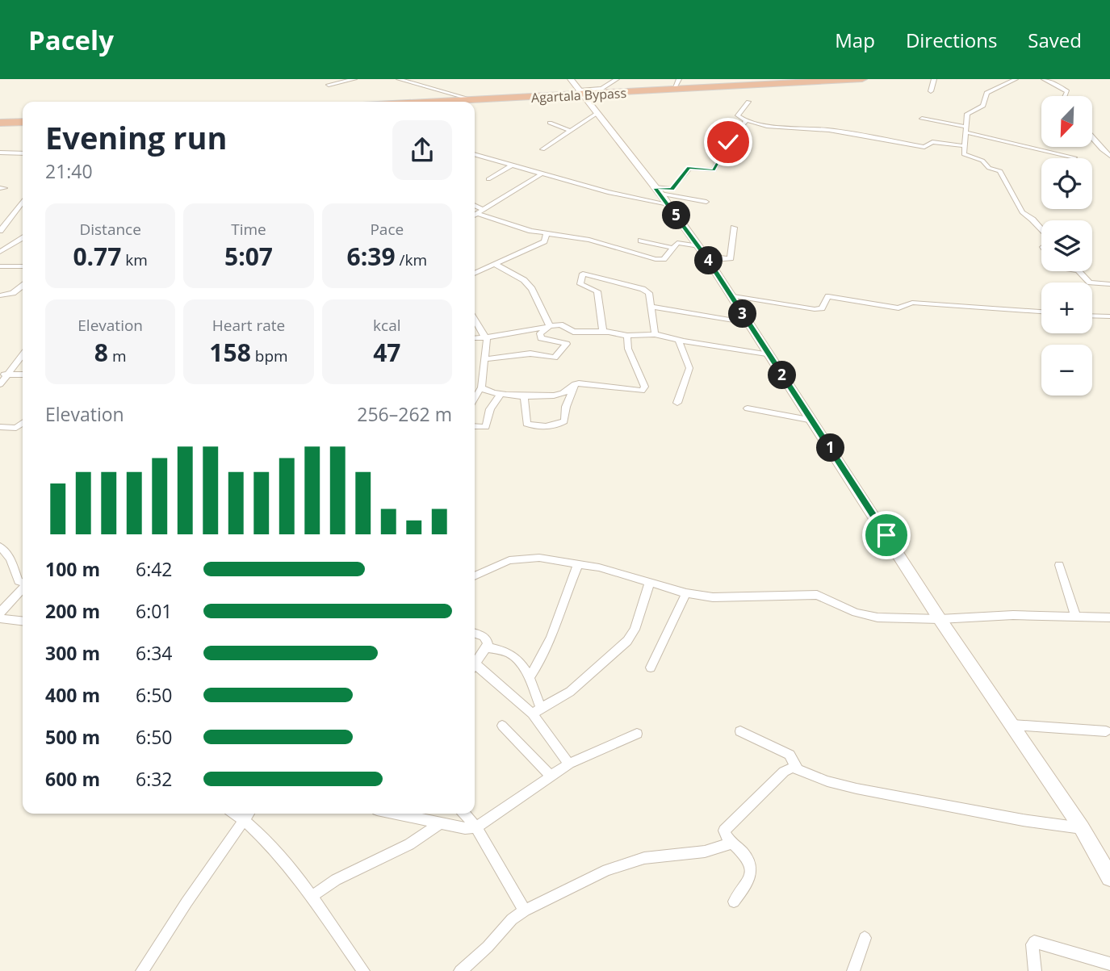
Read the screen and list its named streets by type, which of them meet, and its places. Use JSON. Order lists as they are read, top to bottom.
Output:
{
  "streets": {
    "highway": ["Agartala Bypass"]
  },
  "north": "bottom left",
  "page": {
    "header": "Pacely",
    "nav": ["Map", "Directions", "Saved"],
    "map_buttons": ["+", "−"],
    "heading": ["Evening run", "21:40"],
    "stats": [
      ["Distance", "0.77 km"],
      ["Time", "5:07"],
      ["Pace", "6:39 /km"],
      ["Elevation", "8 m"],
      ["Heart rate", "158 bpm"],
      ["kcal", "47"]
    ],
    "pins": [
      "5",
      "4",
      "3",
      "2",
      "1"
    ],
    "chart": ["Elevation", "256–262 m"],
    "list": [
      {
        "name": "100 m",
        "note": "6:42"
      },
      {
        "name": "200 m",
        "note": "6:01"
      },
      {
        "name": "300 m",
        "note": "6:34"
      },
      {
        "name": "400 m",
        "note": "6:50"
      },
      {
        "name": "500 m",
        "note": "6:50"
      },
      {
        "name": "600 m",
        "note": "6:32"
      }
    ]
  }
}
